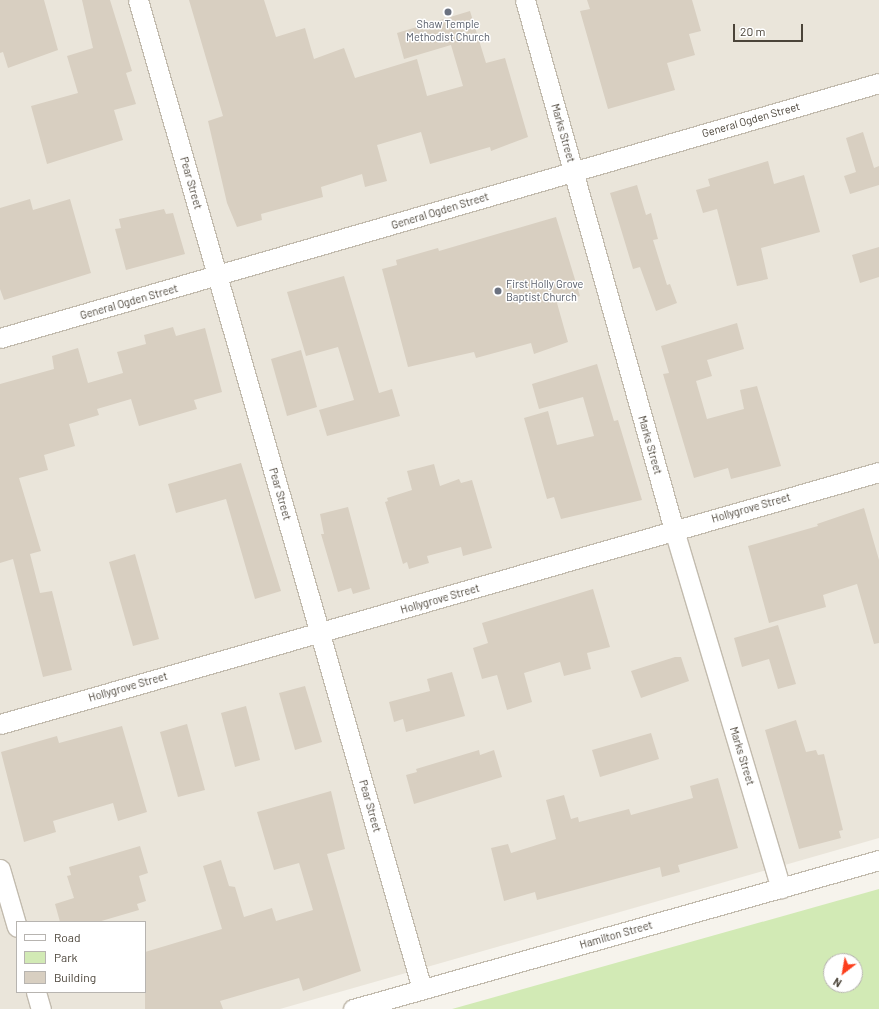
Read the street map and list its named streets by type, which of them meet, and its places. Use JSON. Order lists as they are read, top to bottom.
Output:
{
  "streets": {
    "street": [
      "General Ogden Street",
      "Marks Street",
      "Pear Street",
      "Hollygrove Street",
      "Hamilton Street"
    ]
  },
  "crossings": [
    ["General Ogden Street", "Marks Street"],
    ["General Ogden Street", "Pear Street"],
    ["Marks Street", "Hollygrove Street"],
    ["Marks Street", "Hamilton Street"],
    ["Pear Street", "Hollygrove Street"],
    ["Pear Street", "Hamilton Street"]
  ],
  "places": ["Shaw Temple Methodist Church", "First Holly Grove Baptist Church"],
  "legend": ["Road", "Park", "Building"],
  "scale_bar": "20 m",
  "north": "bottom left"
}
